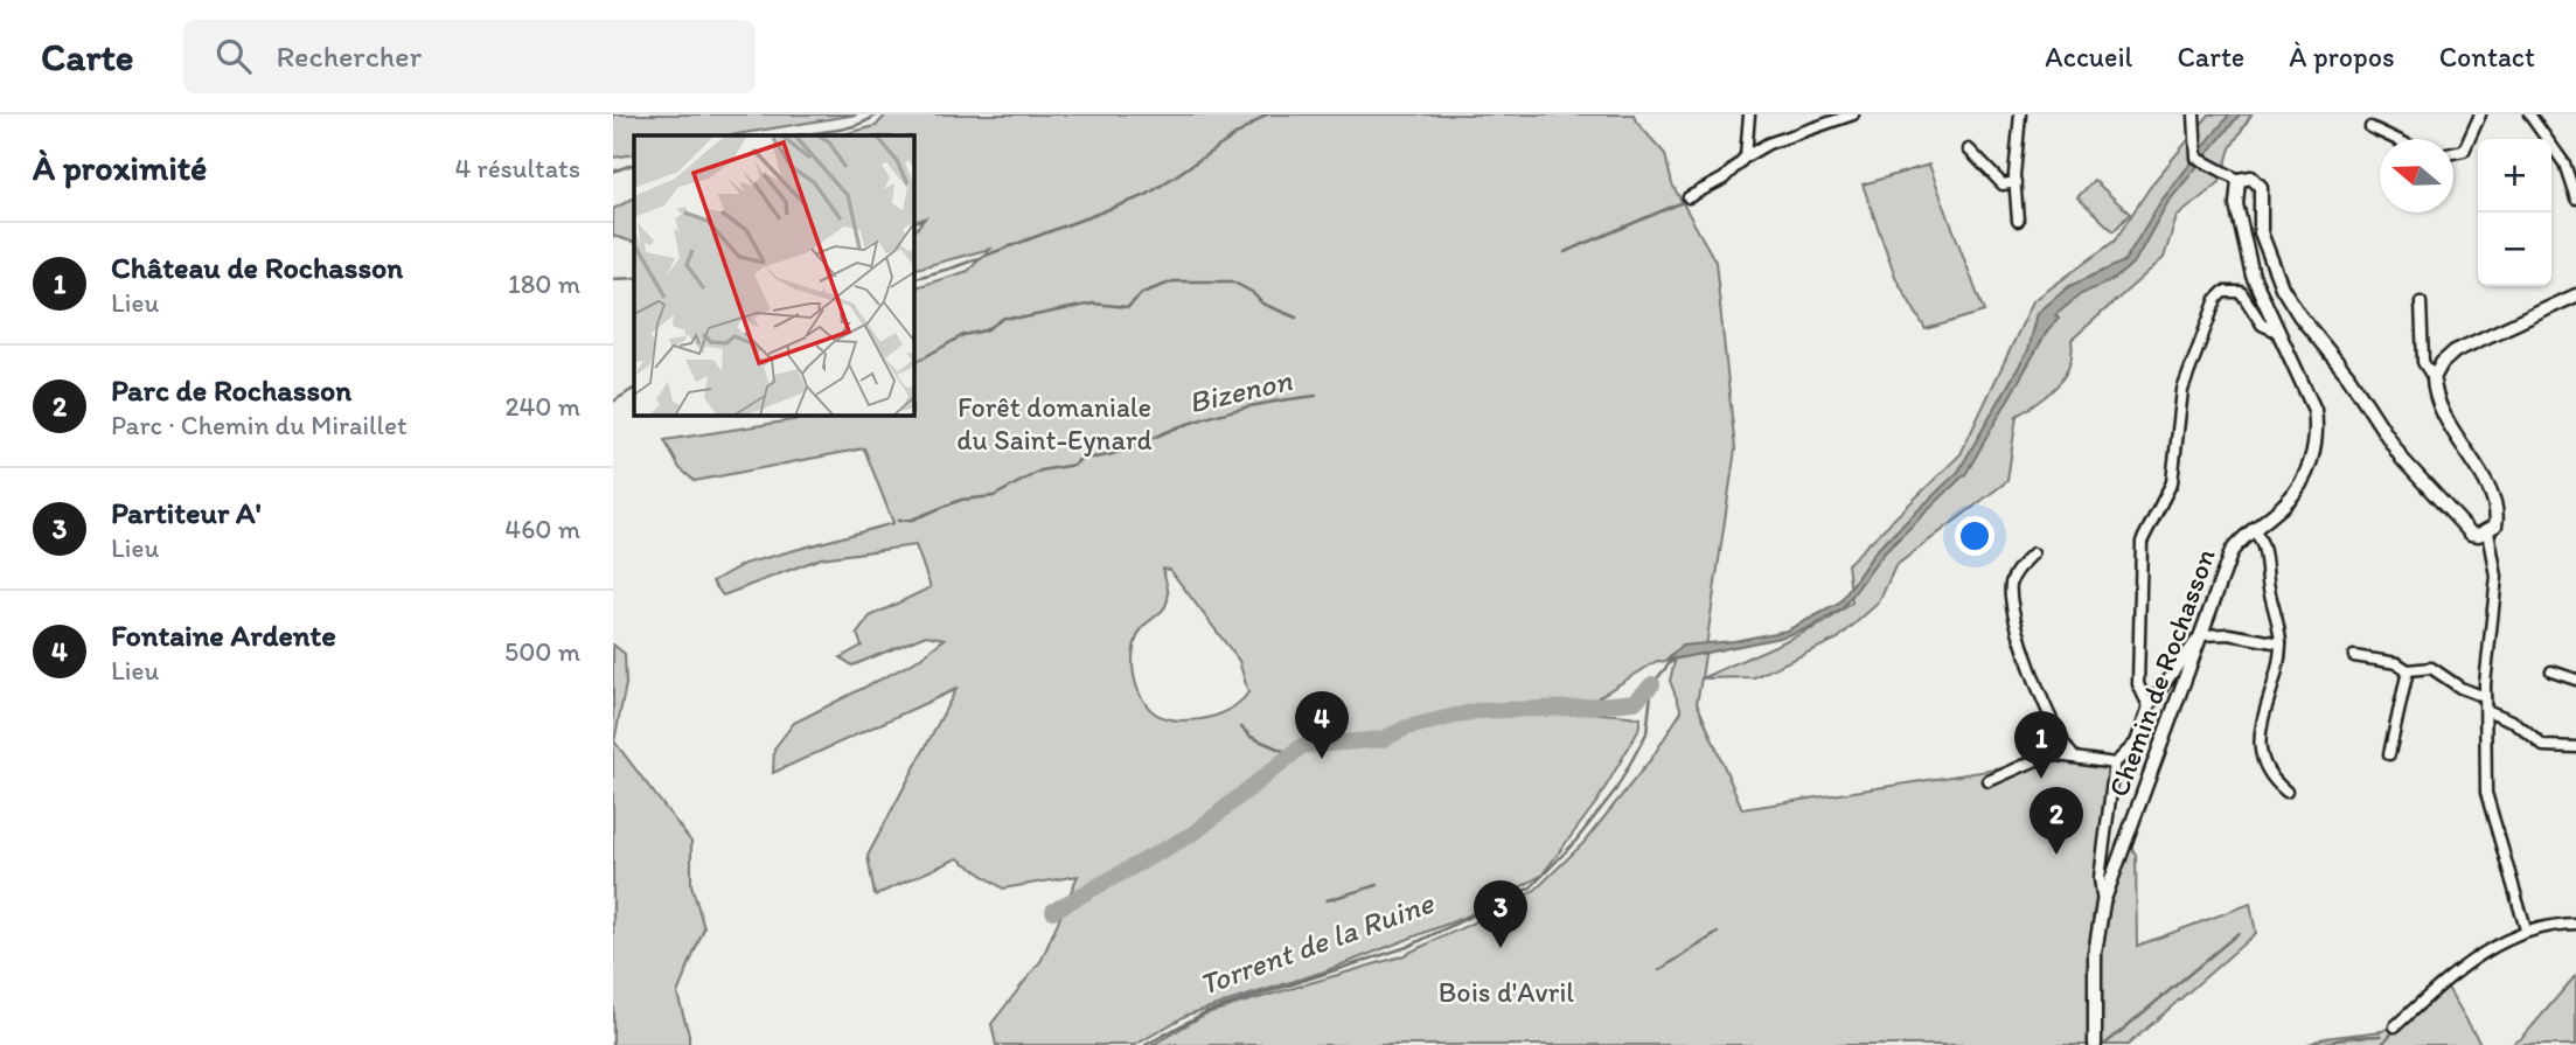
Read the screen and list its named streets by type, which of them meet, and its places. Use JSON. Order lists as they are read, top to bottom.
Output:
{
  "streets": {
    "street": ["Chemin de Rochasson"]
  },
  "water": ["Bizenon", "Torrent de la Ruine"],
  "parks": ["Forêt domaniale du Saint-Eynard", "Bois d'Avril"],
  "north": "left",
  "page": {
    "header": "Carte",
    "search": "Rechercher",
    "nav": [
      "Accueil",
      "Carte",
      "À propos",
      "Contact"
    ],
    "heading": ["À proximité", "4 résultats"],
    "map_buttons": ["+", "−"],
    "list": [
      {
        "mark": "1",
        "name": "Château de Rochasson",
        "note": "Lieu",
        "value": "180 m"
      },
      {
        "mark": "2",
        "name": "Parc de Rochasson",
        "note": "Parc · Chemin du Miraillet",
        "value": "240 m"
      },
      {
        "mark": "3",
        "name": "Partiteur A'",
        "note": "Lieu",
        "value": "460 m"
      },
      {
        "mark": "4",
        "name": "Fontaine Ardente",
        "note": "Lieu",
        "value": "500 m"
      }
    ],
    "pins": [
      "4",
      "1",
      "2",
      "3"
    ]
  }
}
